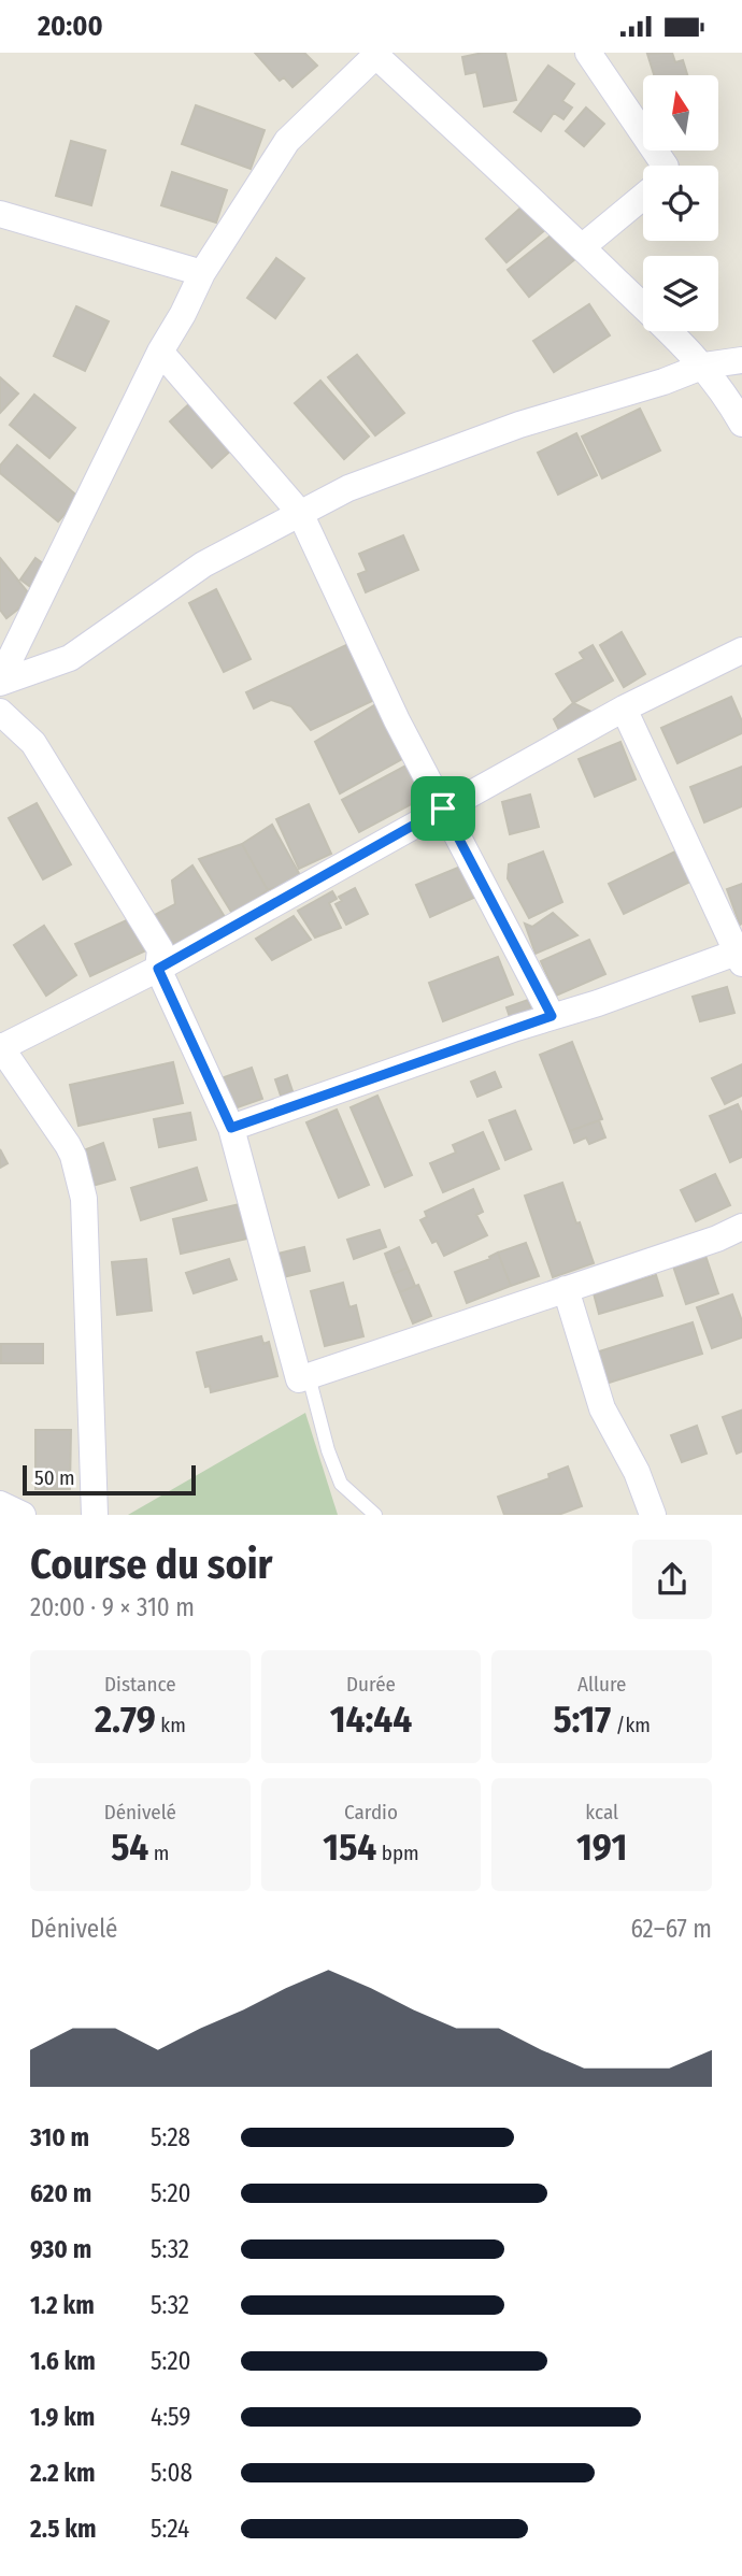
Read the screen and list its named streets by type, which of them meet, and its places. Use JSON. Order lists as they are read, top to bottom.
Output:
{
  "scale_bar": "50 m",
  "north": "top",
  "page": {
    "status": "20:00",
    "scale": "50 m",
    "heading": ["Course du soir", "20:00 · 9 × 310 m"],
    "stats": [
      ["Distance", "2.79 km"],
      ["Durée", "14:44"],
      ["Allure", "5:17 /km"],
      ["Dénivelé", "54 m"],
      ["Cardio", "154 bpm"],
      ["kcal", "191"]
    ],
    "chart": ["Dénivelé", "62–67 m"],
    "list": [
      {
        "name": "310 m",
        "note": "5:28"
      },
      {
        "name": "620 m",
        "note": "5:20"
      },
      {
        "name": "930 m",
        "note": "5:32"
      },
      {
        "name": "1.2 km",
        "note": "5:32"
      },
      {
        "name": "1.6 km",
        "note": "5:20"
      },
      {
        "name": "1.9 km",
        "note": "4:59"
      },
      {
        "name": "2.2 km",
        "note": "5:08"
      },
      {
        "name": "2.5 km",
        "note": "5:24"
      }
    ]
  }
}
